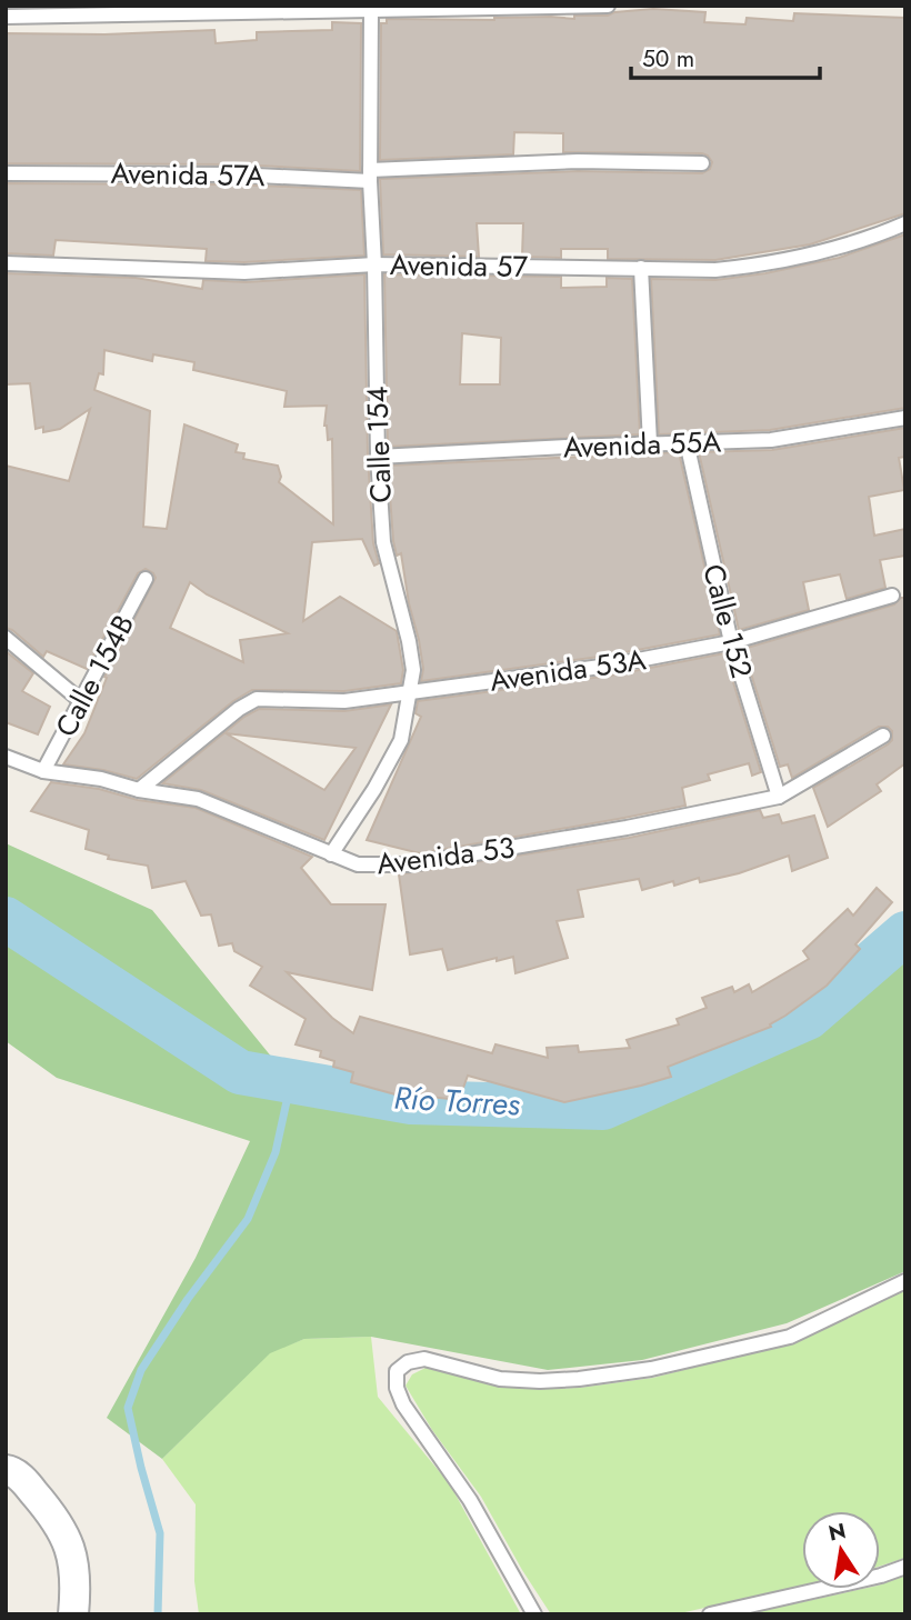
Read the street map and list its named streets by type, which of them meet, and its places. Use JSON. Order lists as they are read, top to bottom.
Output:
{
  "streets": {
    "lane": [
      "Avenida 57A",
      "Avenida 57",
      "Calle 154",
      "Avenida 55A",
      "Calle 152",
      "Avenida 53A",
      "Calle 154B",
      "Avenida 53"
    ]
  },
  "crossings": [
    ["Avenida 57A", "Calle 154"],
    ["Avenida 57", "Calle 154"],
    ["Calle 154", "Avenida 55A"],
    ["Calle 154", "Avenida 53A"],
    ["Calle 154", "Avenida 53"],
    ["Avenida 55A", "Calle 152"],
    ["Calle 152", "Avenida 53A"],
    ["Calle 152", "Avenida 53"],
    ["Avenida 53A", "Avenida 53"],
    ["Calle 154B", "Avenida 53"]
  ],
  "water": ["Río Torres"],
  "scale_bar": "50 m",
  "north": "top"
}
